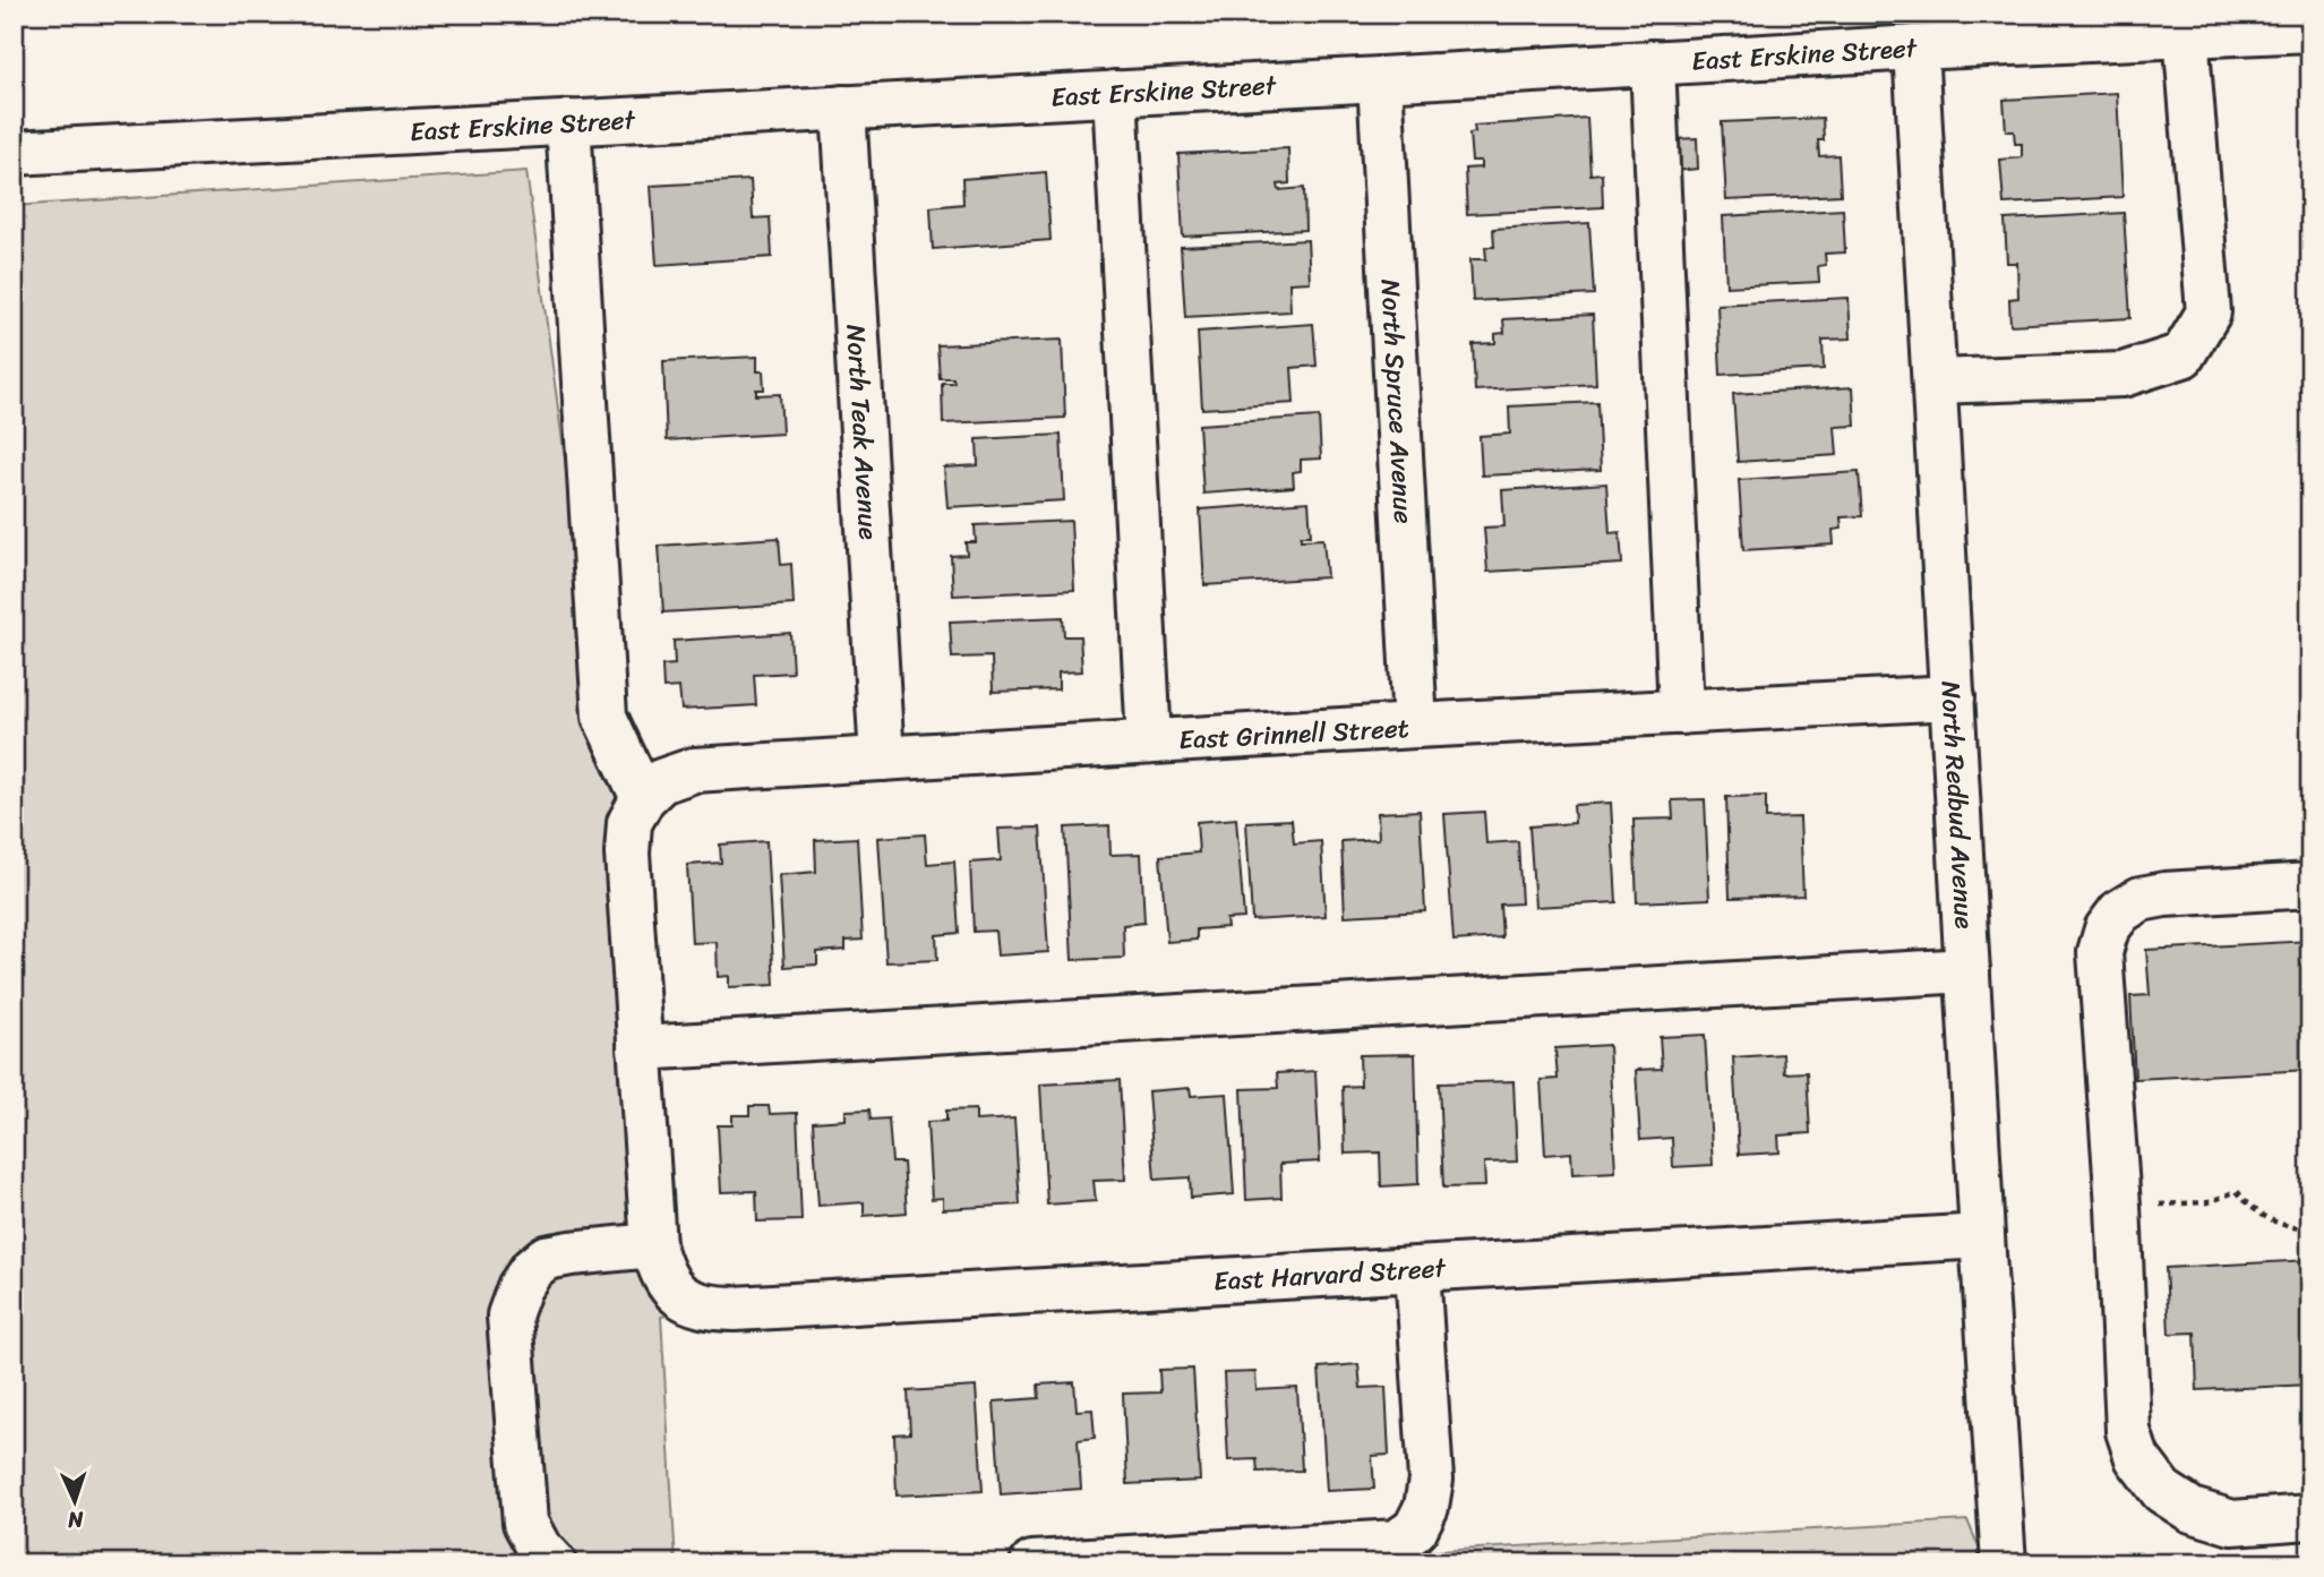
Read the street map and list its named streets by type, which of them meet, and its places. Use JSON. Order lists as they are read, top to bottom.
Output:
{
  "streets": {
    "street": [
      "East Erskine Street",
      "North Spruce Avenue",
      "North Teak Avenue",
      "East Grinnell Street",
      "North Redbud Avenue",
      "East Harvard Street"
    ]
  },
  "crossings": [
    ["East Erskine Street", "North Spruce Avenue"],
    ["East Erskine Street", "North Teak Avenue"],
    ["East Erskine Street", "North Redbud Avenue"],
    ["North Spruce Avenue", "East Grinnell Street"],
    ["North Teak Avenue", "East Grinnell Street"],
    ["East Grinnell Street", "North Redbud Avenue"],
    ["North Redbud Avenue", "East Harvard Street"]
  ],
  "north": "bottom"
}
